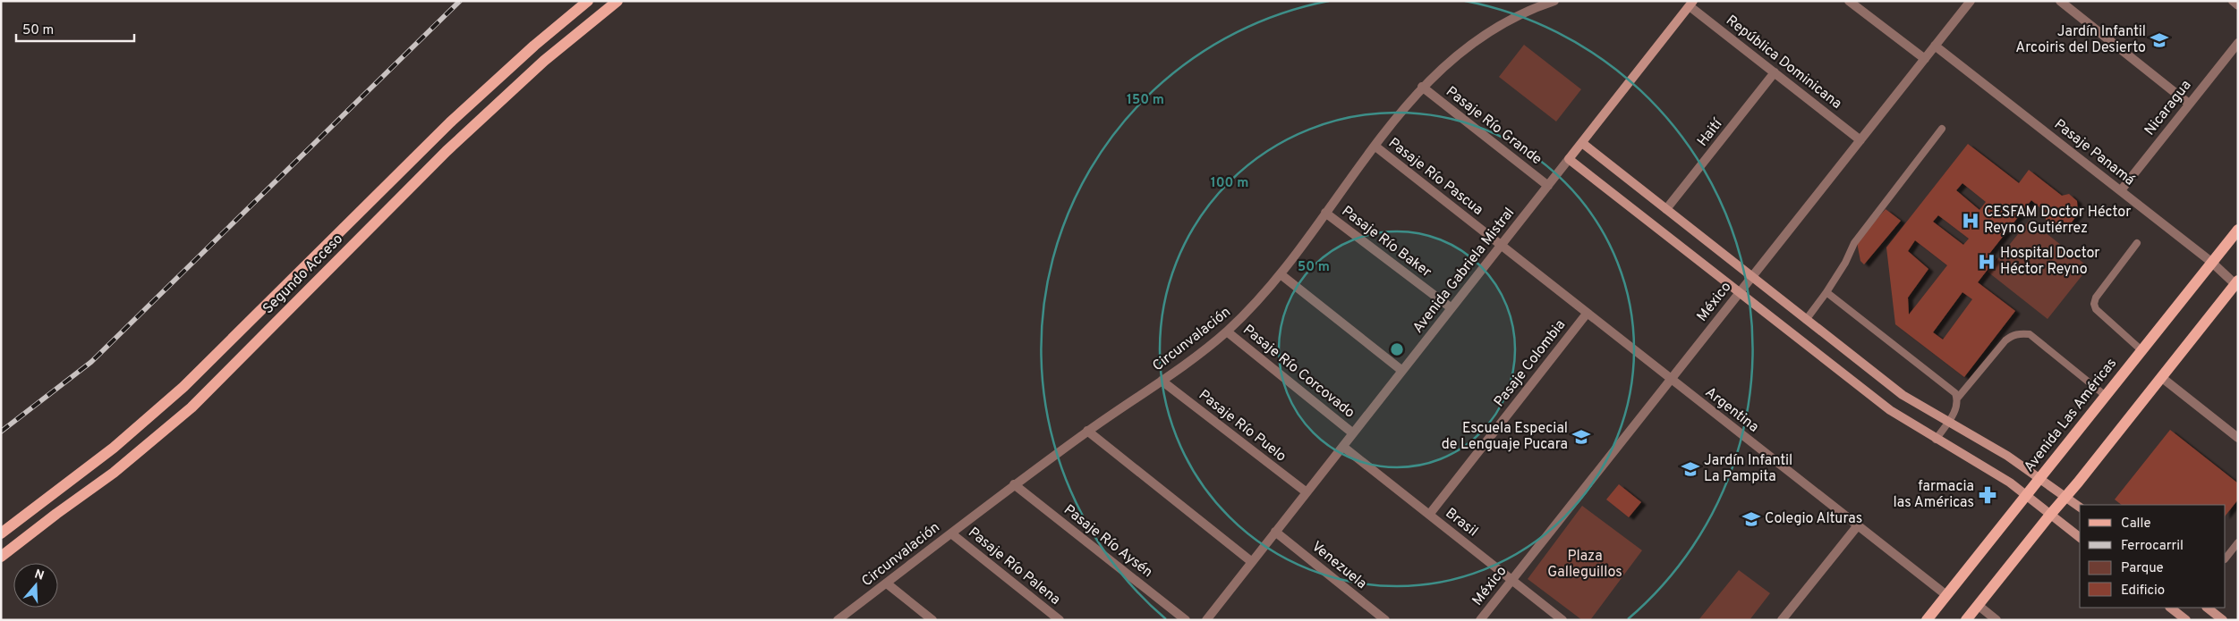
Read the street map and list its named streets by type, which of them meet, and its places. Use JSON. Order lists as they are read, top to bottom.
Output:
{
  "streets": {
    "main road": ["Segundo Acceso", "Avenida Las Américas"],
    "street": [
      "República Dominicana",
      "Nicaragua",
      "Pasaje Río Grande",
      "Haití",
      "Pasaje Panamá",
      "Pasaje Río Pascua",
      "Pasaje Río Baker",
      "Avenida Gabriela Mistral",
      "México",
      "Circunvalación",
      "Pasaje Colombia",
      "Pasaje Río Corcovado",
      "Argentina",
      "Pasaje Río Puelo",
      "Brasil",
      "Pasaje Río Aysén",
      "Venezuela",
      "Pasaje Río Palena"
    ]
  },
  "crossings": [
    ["República Dominicana", "Haití"],
    ["República Dominicana", "Avenida Gabriela Mistral"],
    ["República Dominicana", "México"],
    ["Nicaragua", "Pasaje Panamá"],
    ["Pasaje Río Grande", "Avenida Gabriela Mistral"],
    ["Pasaje Río Grande", "Circunvalación"],
    ["Pasaje Panamá", "México"],
    ["Pasaje Panamá", "Avenida Las Américas"],
    ["Pasaje Río Pascua", "Avenida Gabriela Mistral"],
    ["Pasaje Río Pascua", "Circunvalación"],
    ["Pasaje Río Pascua", "Argentina"],
    ["Pasaje Río Baker", "Avenida Gabriela Mistral"],
    ["Pasaje Río Baker", "Circunvalación"],
    ["Avenida Gabriela Mistral", "Pasaje Río Corcovado"],
    ["Avenida Gabriela Mistral", "Argentina"],
    ["Avenida Gabriela Mistral", "Pasaje Río Puelo"],
    ["Avenida Gabriela Mistral", "Brasil"],
    ["Avenida Gabriela Mistral", "Venezuela"],
    ["México", "Argentina"],
    ["México", "Brasil"],
    ["Circunvalación", "Pasaje Río Corcovado"],
    ["Circunvalación", "Pasaje Río Puelo"],
    ["Circunvalación", "Pasaje Río Aysén"],
    ["Circunvalación", "Pasaje Río Palena"],
    ["Pasaje Colombia", "Argentina"],
    ["Pasaje Colombia", "Brasil"],
    ["Argentina", "Avenida Las Américas"]
  ],
  "parks": ["Plaza Galleguillos"],
  "places": {
    "school or university": [
      "Jardín Infantil Arcoiris del Desierto",
      "Escuela Especial de Lenguaje Pucara",
      "Jardín Infantil La Pampita",
      "Colegio Alturas"
    ],
    "hospital": ["CESFAM Doctor Héctor Reyno Gutiérrez", "Hospital Doctor Héctor Reyno"],
    "pharmacy": ["farmacia las Américas"]
  },
  "legend": [
    "Calle",
    "Ferrocarril",
    "Parque",
    "Edificio"
  ],
  "scale_bar": "50 m",
  "north": "top",
  "rings": ["150 m", "100 m", "50 m"]
}
